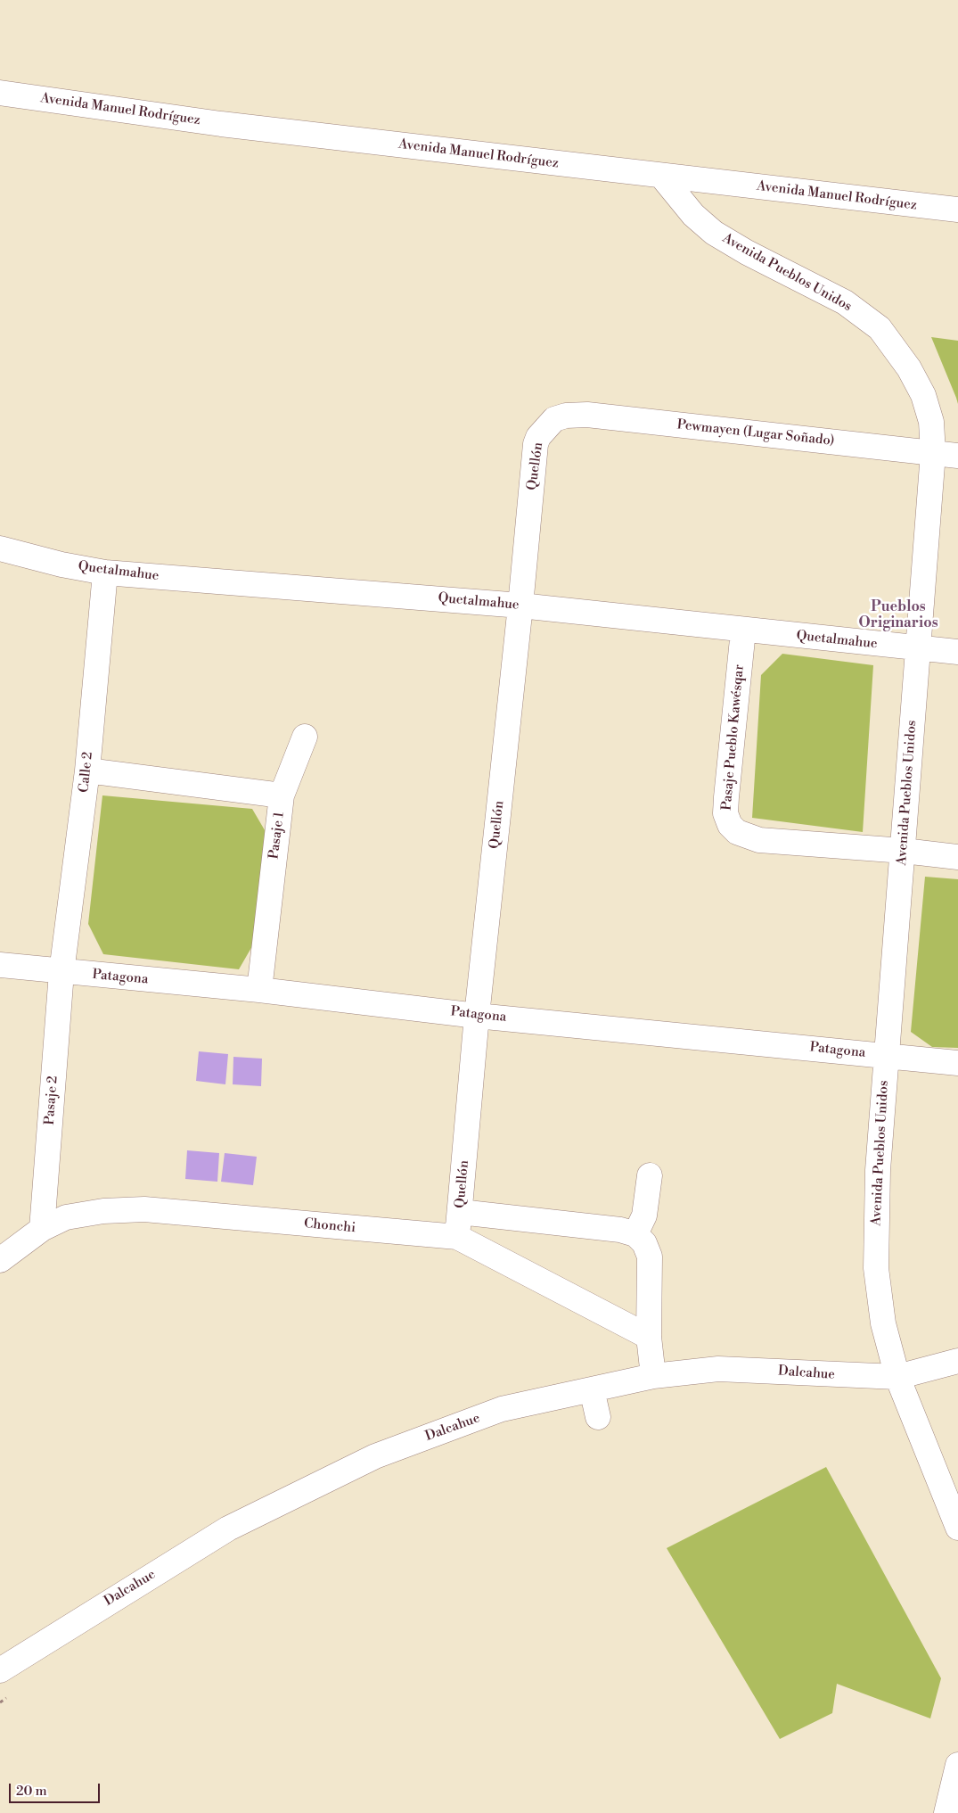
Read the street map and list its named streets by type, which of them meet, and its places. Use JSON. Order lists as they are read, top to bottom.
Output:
{
  "streets": {
    "street": [
      "Avenida Manuel Rodríguez",
      "Avenida Pueblos Unidos",
      "Pewmayen (Lugar Soñado)",
      "Quellón",
      "Quetalmahue",
      "Pasaje Pueblo Kawésqar",
      "Calle 2",
      "Pasaje 1",
      "Patagona",
      "Pasaje 2",
      "Chonchi",
      "Dalcahue"
    ]
  },
  "crossings": [
    ["Avenida Manuel Rodríguez", "Avenida Pueblos Unidos"],
    ["Avenida Pueblos Unidos", "Pewmayen (Lugar Soñado)"],
    ["Avenida Pueblos Unidos", "Quetalmahue"],
    ["Avenida Pueblos Unidos", "Pasaje Pueblo Kawésqar"],
    ["Avenida Pueblos Unidos", "Patagona"],
    ["Avenida Pueblos Unidos", "Dalcahue"],
    ["Pewmayen (Lugar Soñado)", "Quellón"],
    ["Quellón", "Quetalmahue"],
    ["Quellón", "Patagona"],
    ["Quellón", "Chonchi"],
    ["Quetalmahue", "Pasaje Pueblo Kawésqar"],
    ["Quetalmahue", "Calle 2"],
    ["Calle 2", "Pasaje 1"],
    ["Calle 2", "Patagona"],
    ["Calle 2", "Pasaje 2"],
    ["Pasaje 1", "Patagona"],
    ["Patagona", "Pasaje 2"],
    ["Pasaje 2", "Chonchi"]
  ],
  "districts": ["Pueblos Originarios"],
  "scale_bar": "20 m"
}
